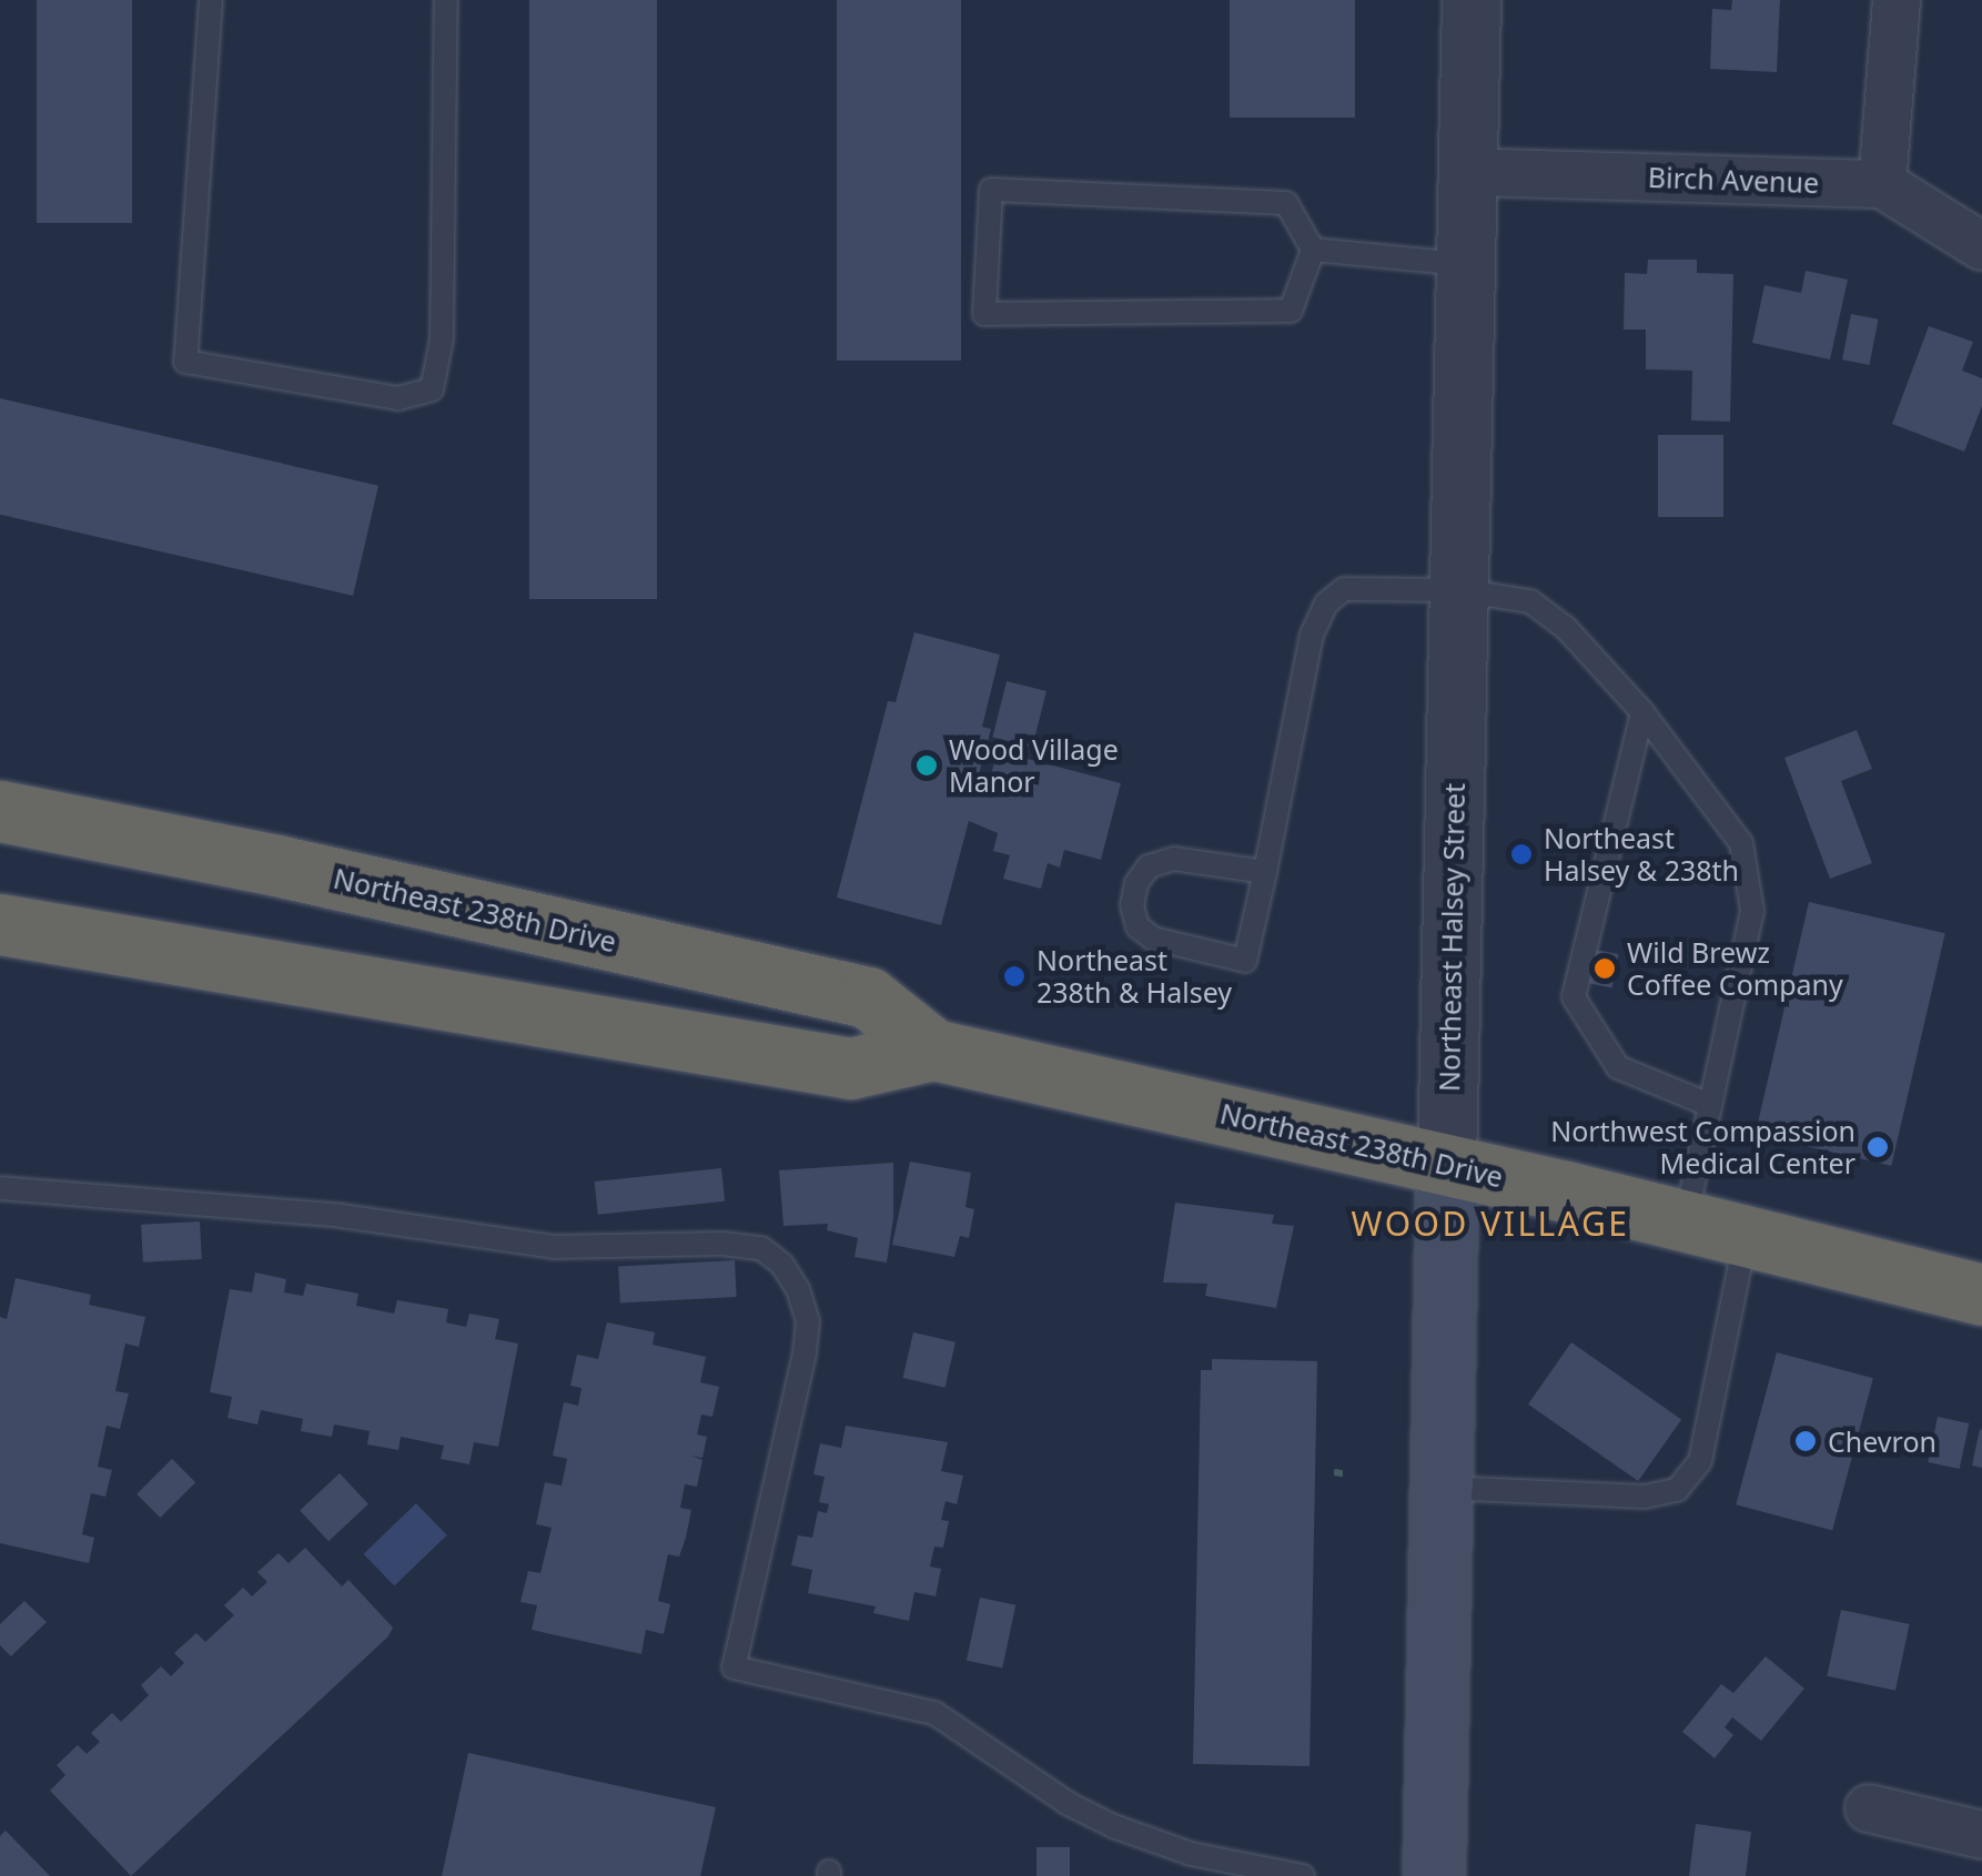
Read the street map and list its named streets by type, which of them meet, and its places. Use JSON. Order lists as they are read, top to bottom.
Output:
{
  "streets": {
    "highway": ["Northeast 238th Drive"],
    "main road": ["Northeast Halsey Street"],
    "street": ["Birch Avenue"]
  },
  "crossings": [
    ["Birch Avenue", "Northeast Halsey Street"],
    ["Northeast 238th Drive", "Northeast Halsey Street"]
  ],
  "districts": ["WOOD VILLAGE"],
  "places": [
    "Wood Village Manor",
    "Northeast Halsey & 238th",
    "Wild Brewz Coffee Company",
    "Northeast 238th & Halsey",
    "Northwest Compassion Medical Center",
    "Chevron"
  ]
}
